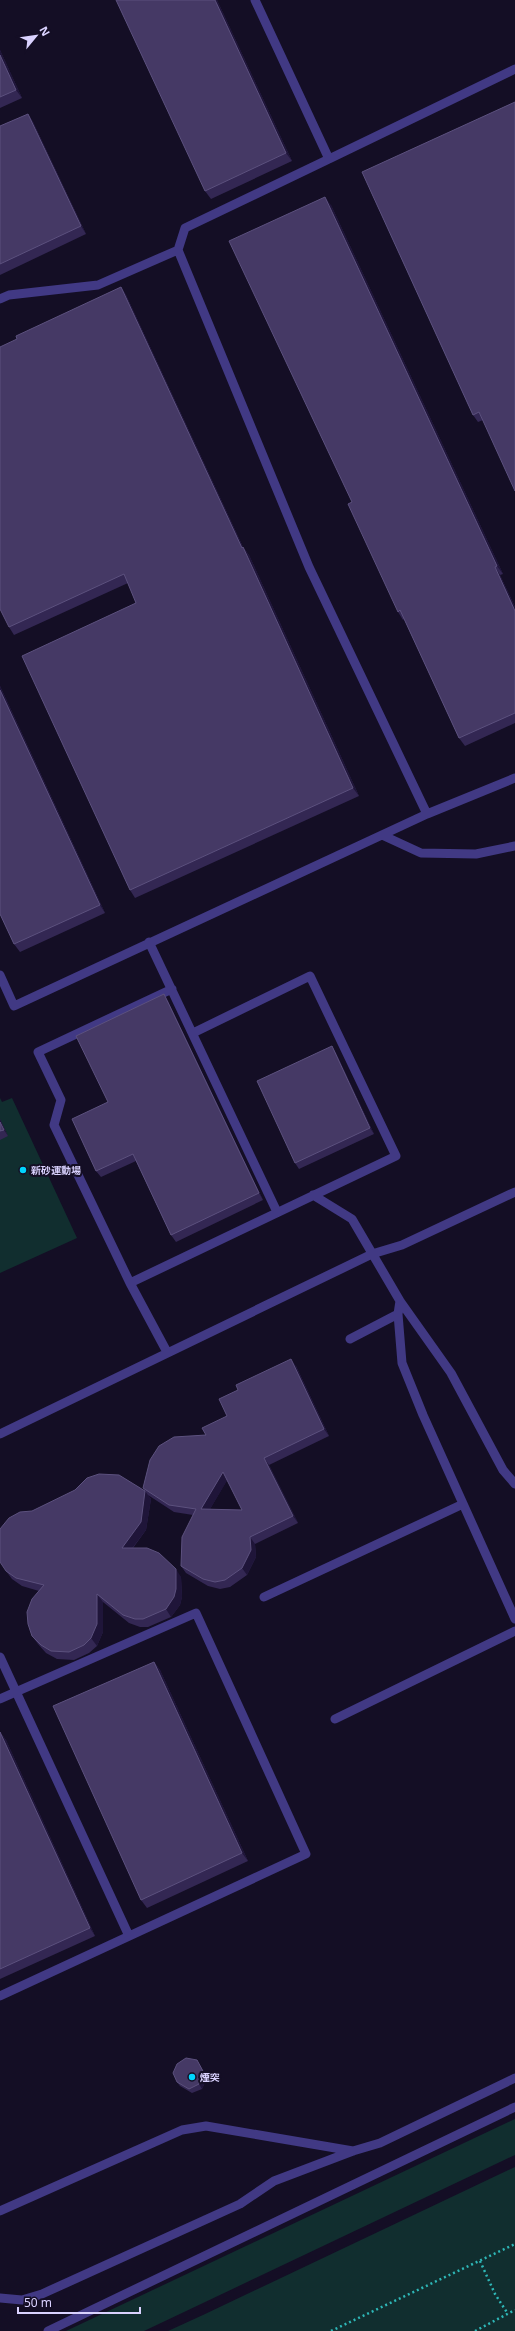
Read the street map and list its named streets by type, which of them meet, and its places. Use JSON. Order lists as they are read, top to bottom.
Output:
{
  "places": ["新砂運動場", "煙突"],
  "scale_bar": "50 m",
  "north": "top right"
}
